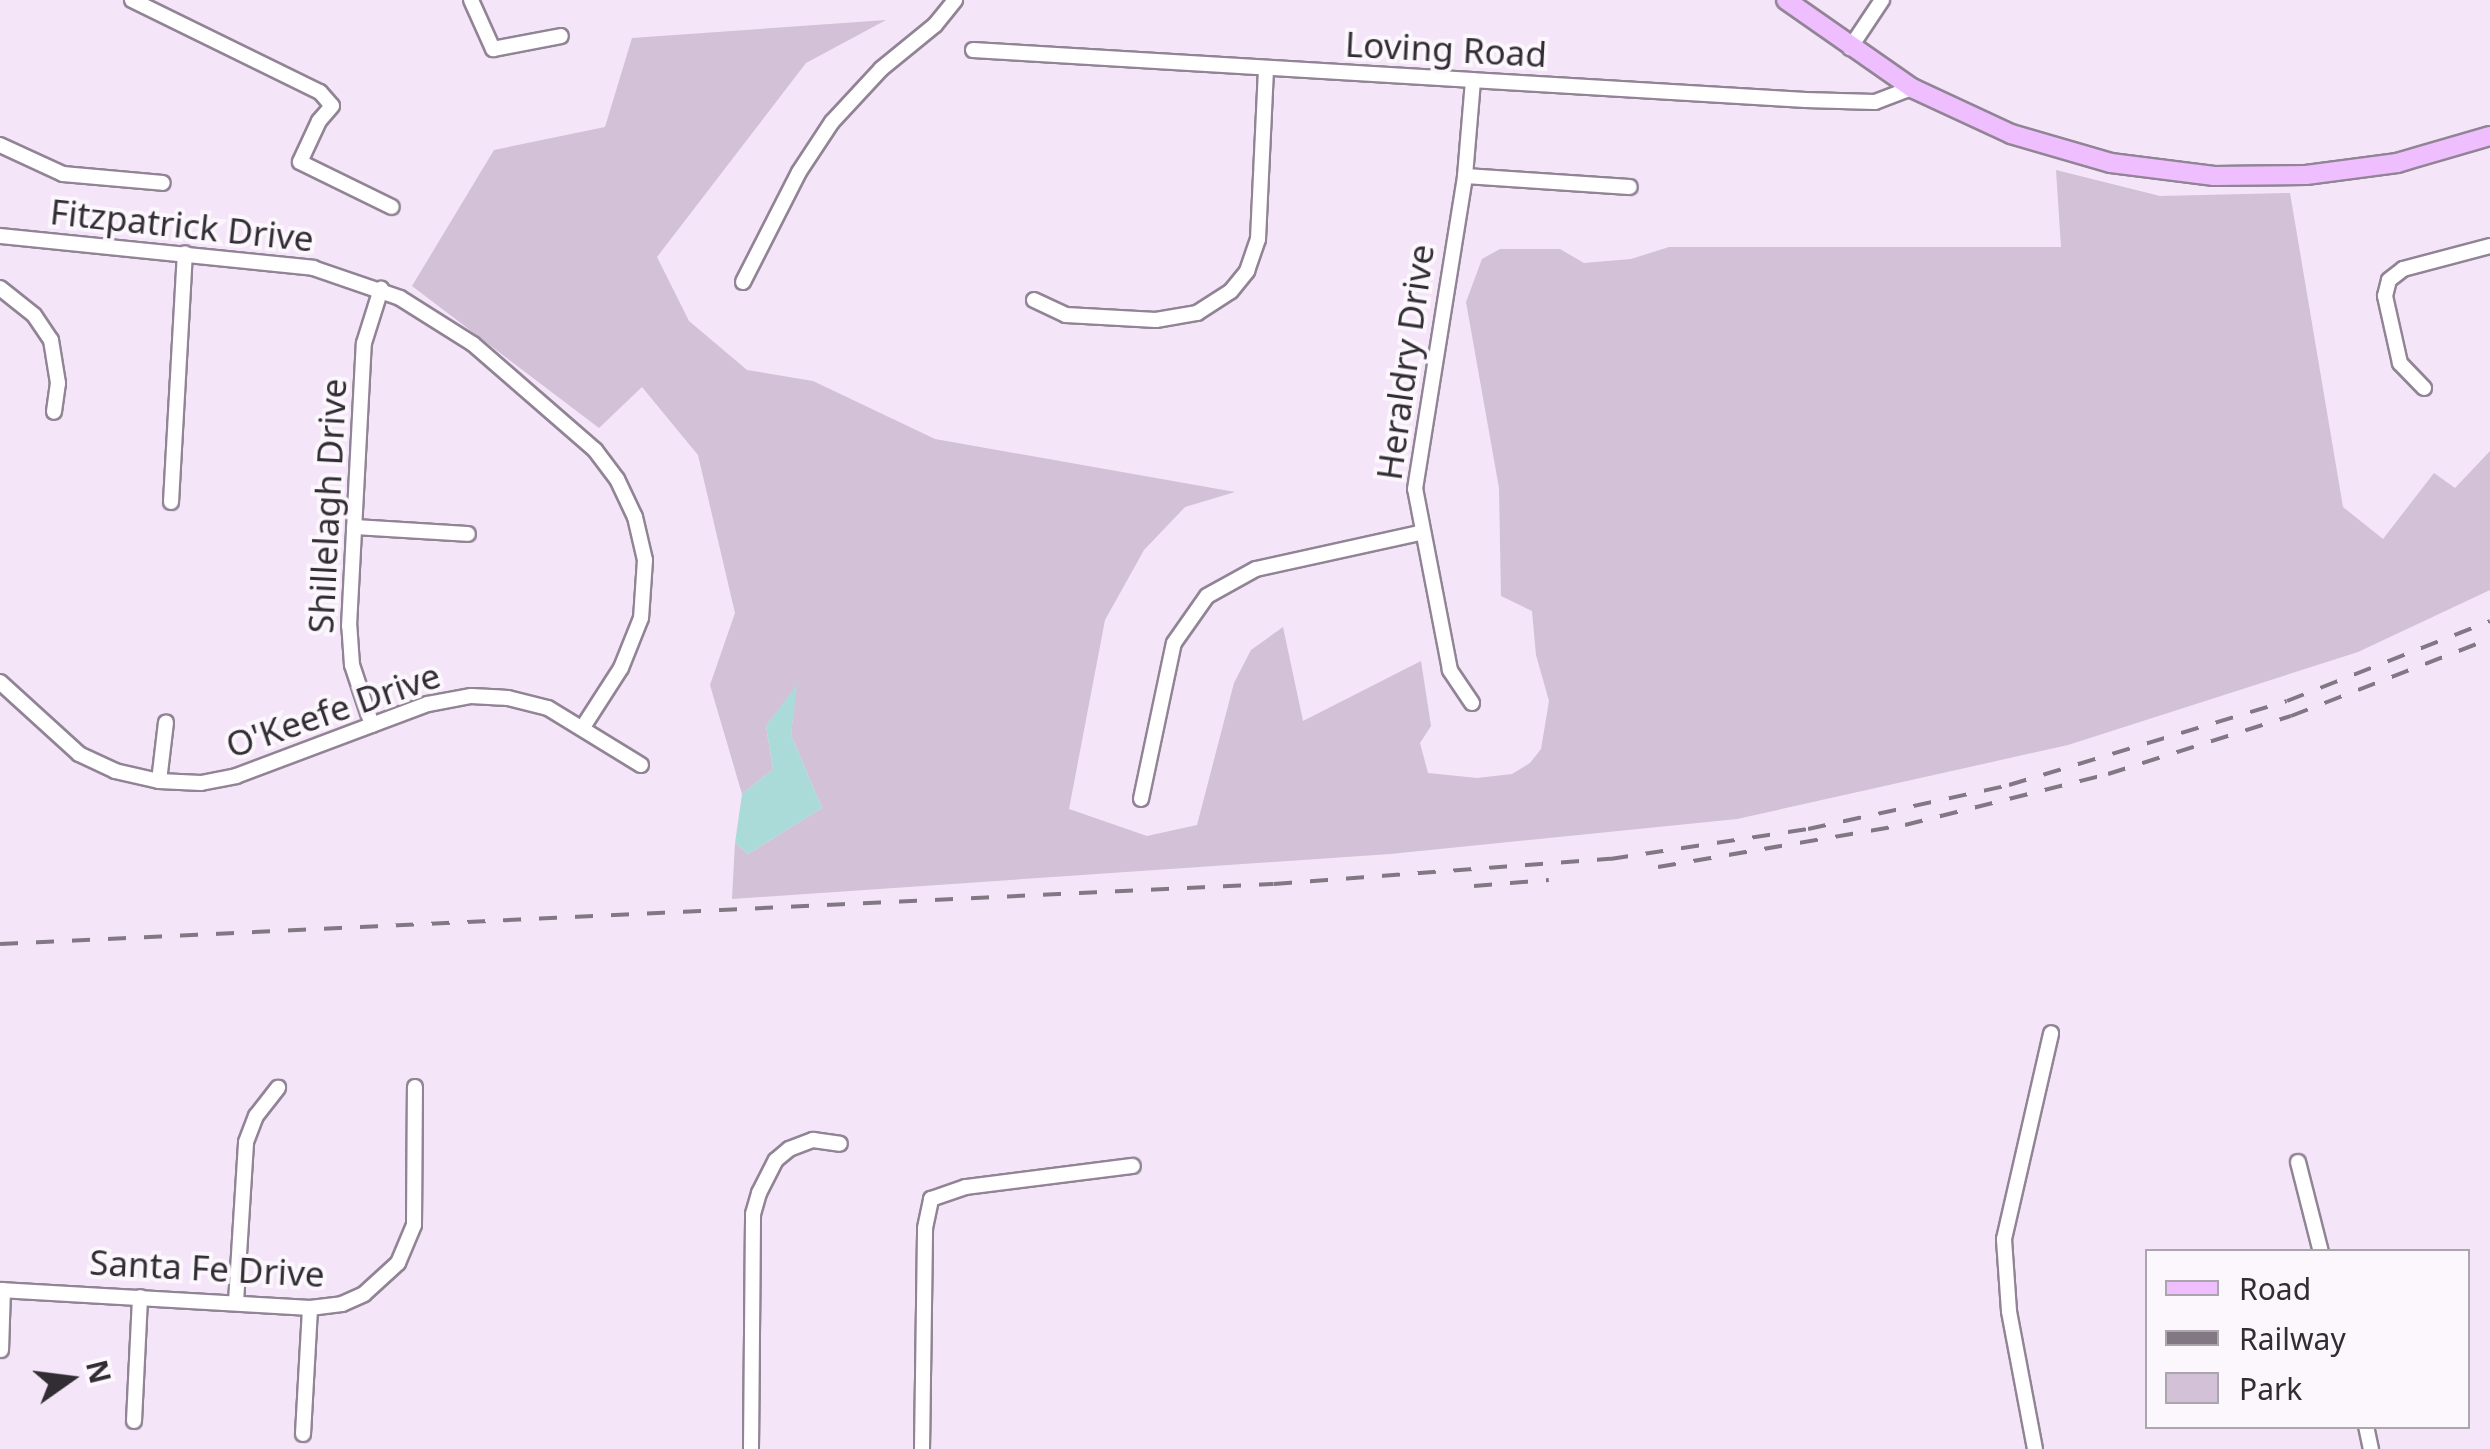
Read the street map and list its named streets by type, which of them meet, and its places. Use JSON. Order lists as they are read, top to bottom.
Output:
{
  "streets": {
    "street": [
      "Loving Road",
      "Fitzpatrick Drive",
      "Heraldry Drive",
      "Shillelagh Drive",
      "O'Keefe Drive",
      "Santa Fe Drive"
    ]
  },
  "crossings": [
    ["Loving Road", "Heraldry Drive"],
    ["Fitzpatrick Drive", "Shillelagh Drive"],
    ["Fitzpatrick Drive", "O'Keefe Drive"],
    ["Shillelagh Drive", "O'Keefe Drive"]
  ],
  "legend": ["Road", "Railway", "Park"],
  "north": "right"
}
